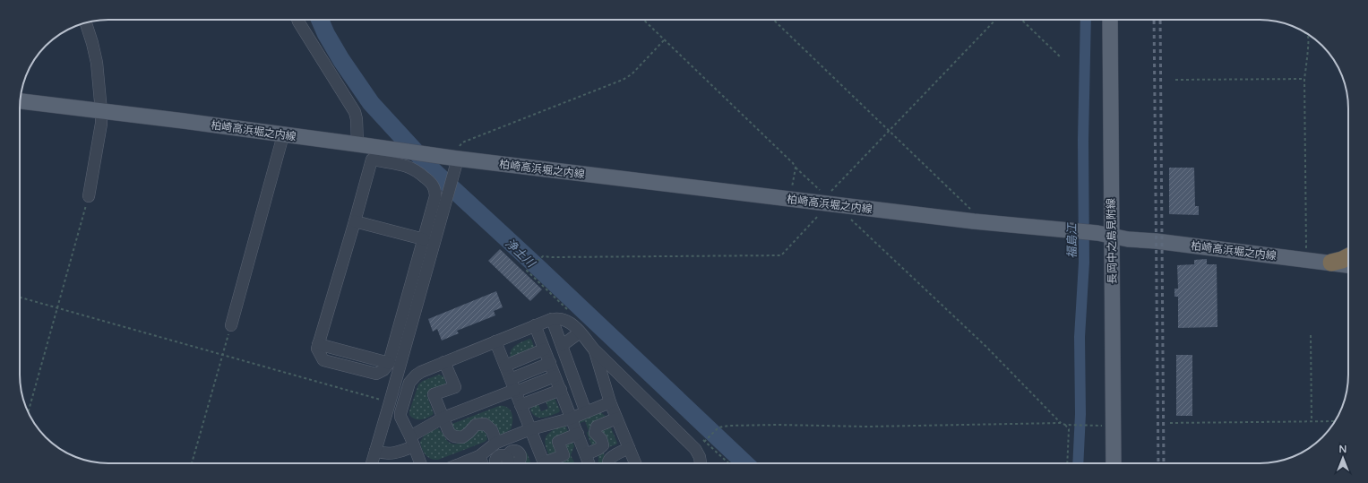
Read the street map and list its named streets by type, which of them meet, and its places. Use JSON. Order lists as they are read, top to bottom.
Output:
{
  "streets": {
    "main road": ["柏崎高浜堀之内線", "長岡中之島見附線"]
  },
  "crossings": [
    ["柏崎高浜堀之内線", "長岡中之島見附線"]
  ],
  "water": ["福島江", "浄土川"],
  "north": "top"
}
